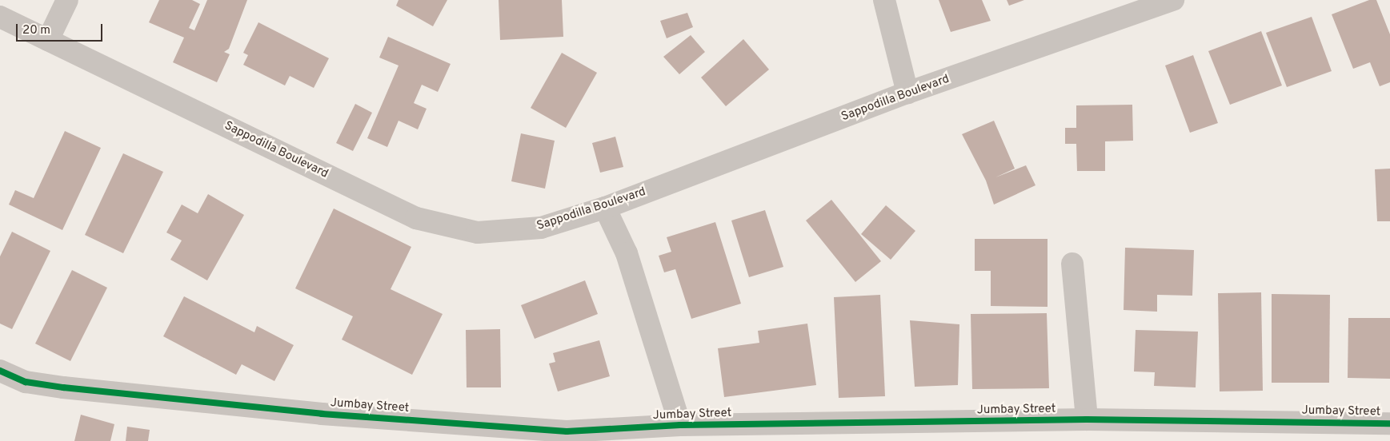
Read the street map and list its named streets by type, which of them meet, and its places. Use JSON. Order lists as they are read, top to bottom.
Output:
{
  "streets": {
    "street": ["Sappodilla Boulevard", "Jumbay Street"]
  },
  "scale_bar": "20 m"
}
